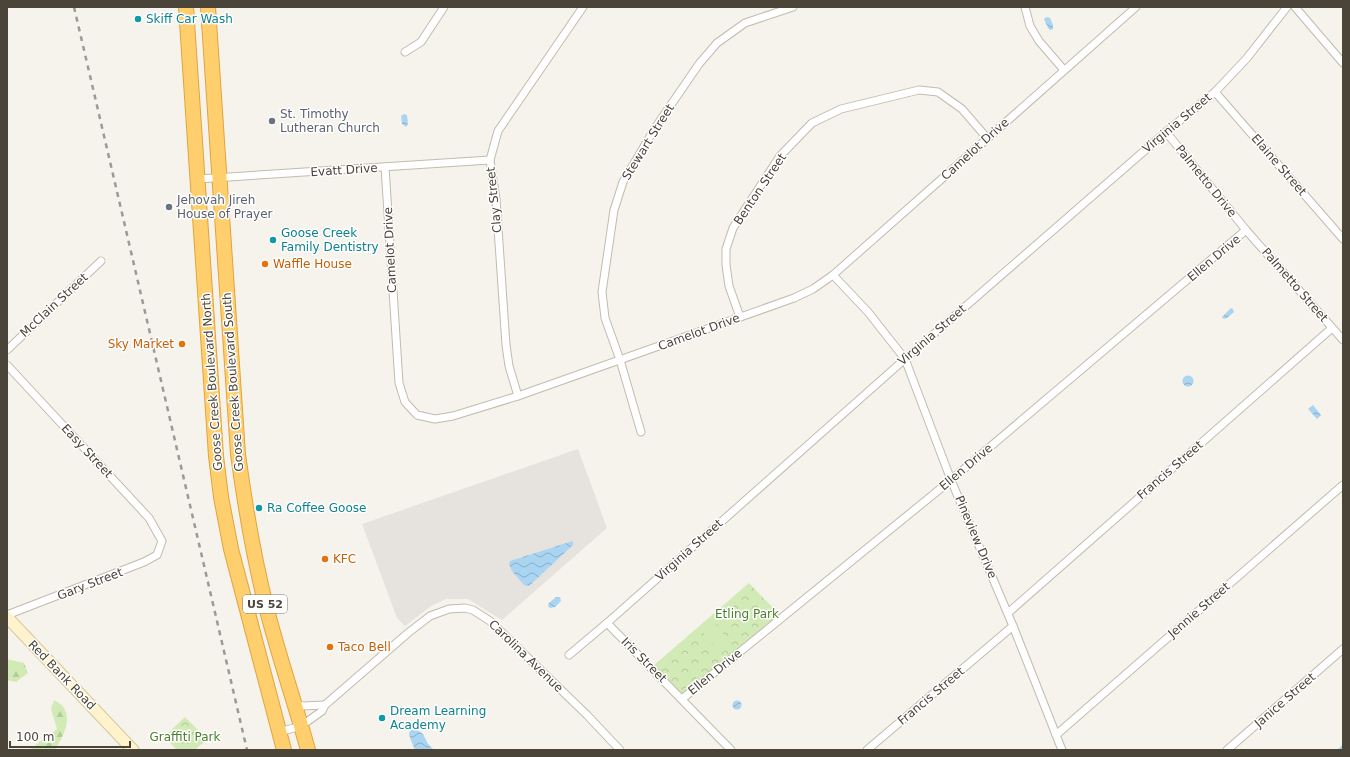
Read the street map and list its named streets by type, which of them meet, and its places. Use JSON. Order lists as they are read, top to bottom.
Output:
{
  "streets": {
    "highway": ["Goose Creek Boulevard North", "Goose Creek Boulevard South", "US 52"],
    "main road": ["Red Bank Road"],
    "street": [
      "Virginia Street",
      "Stewart Street",
      "Camelot Drive",
      "Elaine Street",
      "Evatt Drive",
      "Palmetto Drive",
      "Benton Street",
      "Clay Street",
      "Ellen Drive",
      "Palmetto Street",
      "McClain Street",
      "Easy Street",
      "Francis Street",
      "Pineview Drive",
      "Gary Street",
      "Jennie Street",
      "Carolina Avenue",
      "Iris Street",
      "Janice Street"
    ]
  },
  "crossings": [
    ["Virginia Street", "Elaine Street"],
    ["Virginia Street", "Palmetto Drive"],
    ["Virginia Street", "Pineview Drive"],
    ["Virginia Street", "Iris Street"],
    ["Stewart Street", "Camelot Drive"],
    ["Camelot Drive", "Evatt Drive"],
    ["Camelot Drive", "Benton Street"],
    ["Camelot Drive", "Clay Street"],
    ["Camelot Drive", "Pineview Drive"],
    ["Evatt Drive", "Clay Street"],
    ["Evatt Drive", "Goose Creek Boulevard North"],
    ["Evatt Drive", "Goose Creek Boulevard South"],
    ["Palmetto Drive", "Ellen Drive"],
    ["Palmetto Drive", "Palmetto Street"],
    ["Ellen Drive", "Palmetto Street"],
    ["Ellen Drive", "Pineview Drive"],
    ["Ellen Drive", "Iris Street"],
    ["Palmetto Street", "Francis Street"],
    ["Goose Creek Boulevard North", "Carolina Avenue"],
    ["Goose Creek Boulevard South", "Carolina Avenue"],
    ["Easy Street", "Gary Street"],
    ["Francis Street", "Pineview Drive"],
    ["Pineview Drive", "Jennie Street"],
    ["Gary Street", "Red Bank Road"]
  ],
  "parks": ["Etling Park", "Graffiti Park"],
  "places": [
    "Skiff Car Wash",
    "St. Timothy Lutheran Church",
    "Jehovah Jireh House of Prayer",
    "Goose Creek Family Dentistry",
    "Waffle House",
    "Sky Market",
    "Ra Coffee Goose",
    "KFC",
    "Taco Bell",
    "Dream Learning Academy"
  ],
  "scale_bar": "100 m"
}
